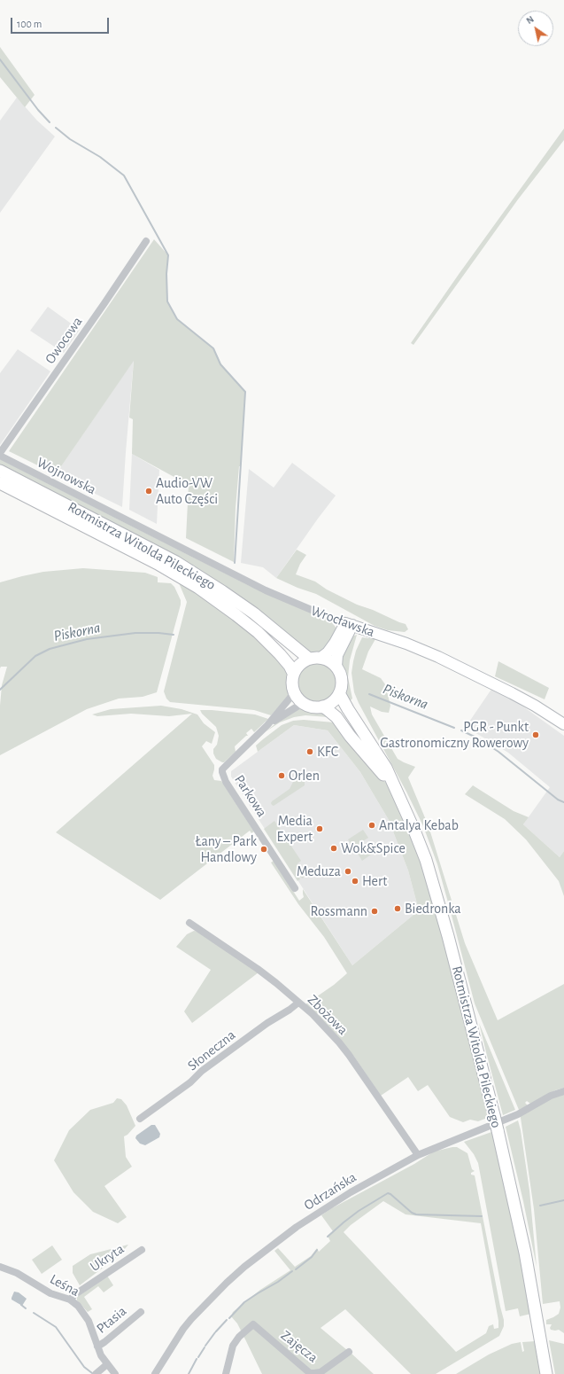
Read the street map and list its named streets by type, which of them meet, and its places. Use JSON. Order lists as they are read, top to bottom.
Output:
{
  "streets": {
    "main road": ["Rotmistrza Witolda Pileckiego", "Wrocławska"],
    "street": [
      "Owocowa",
      "Wojnowska",
      "Parkowa",
      "Zbożowa",
      "Słoneczna",
      "Odrzańska",
      "Ukryta",
      "Leśna",
      "Ptasia",
      "Zajęcza"
    ]
  },
  "crossings": [
    ["Wojnowska", "Wrocławska"],
    ["Zbożowa", "Słoneczna"],
    ["Zbożowa", "Odrzańska"],
    ["Ukryta", "Leśna"],
    ["Leśna", "Ptasia"]
  ],
  "water": ["Piskorna"],
  "places": [
    "Audio-VW Auto Części",
    "PGR - Punkt Gastronomiczny Rowerowy",
    "KFC",
    "Orlen",
    "Antalya Kebab",
    "Media Expert",
    "Wok&Spice",
    "Łany – Park Handlowy",
    "Meduza",
    "Hert",
    "Biedronka",
    "Rossmann"
  ],
  "scale_bar": "100 m",
  "north": "top left"
}
